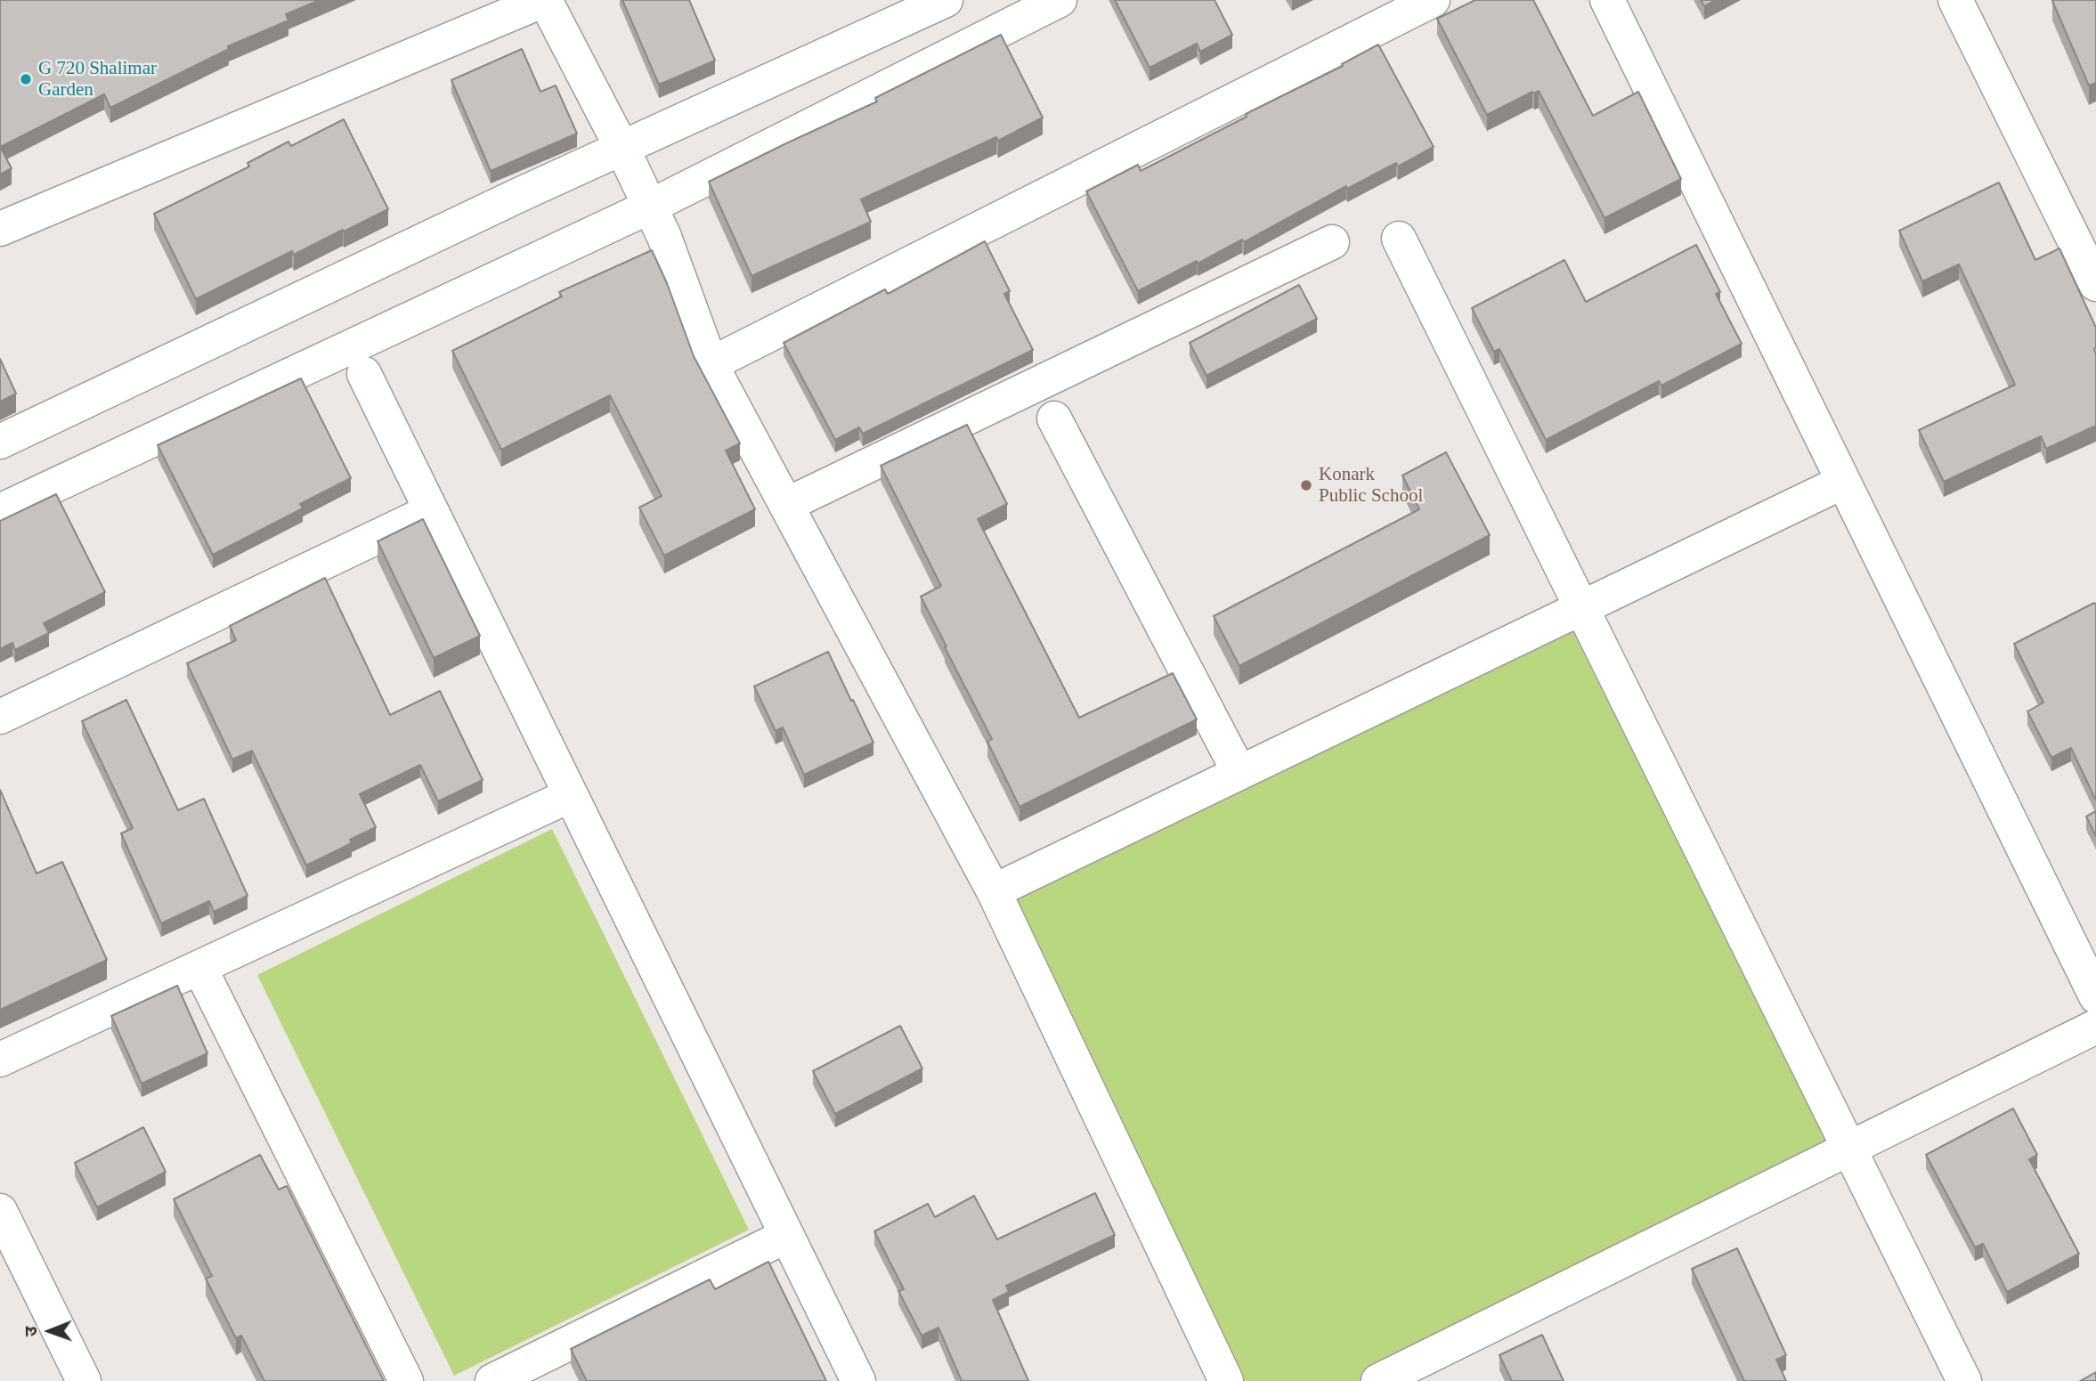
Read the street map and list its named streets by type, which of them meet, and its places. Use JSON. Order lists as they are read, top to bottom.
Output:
{
  "places": ["G 720 Shalimar Garden", "Konark Public School"],
  "north": "left"
}
